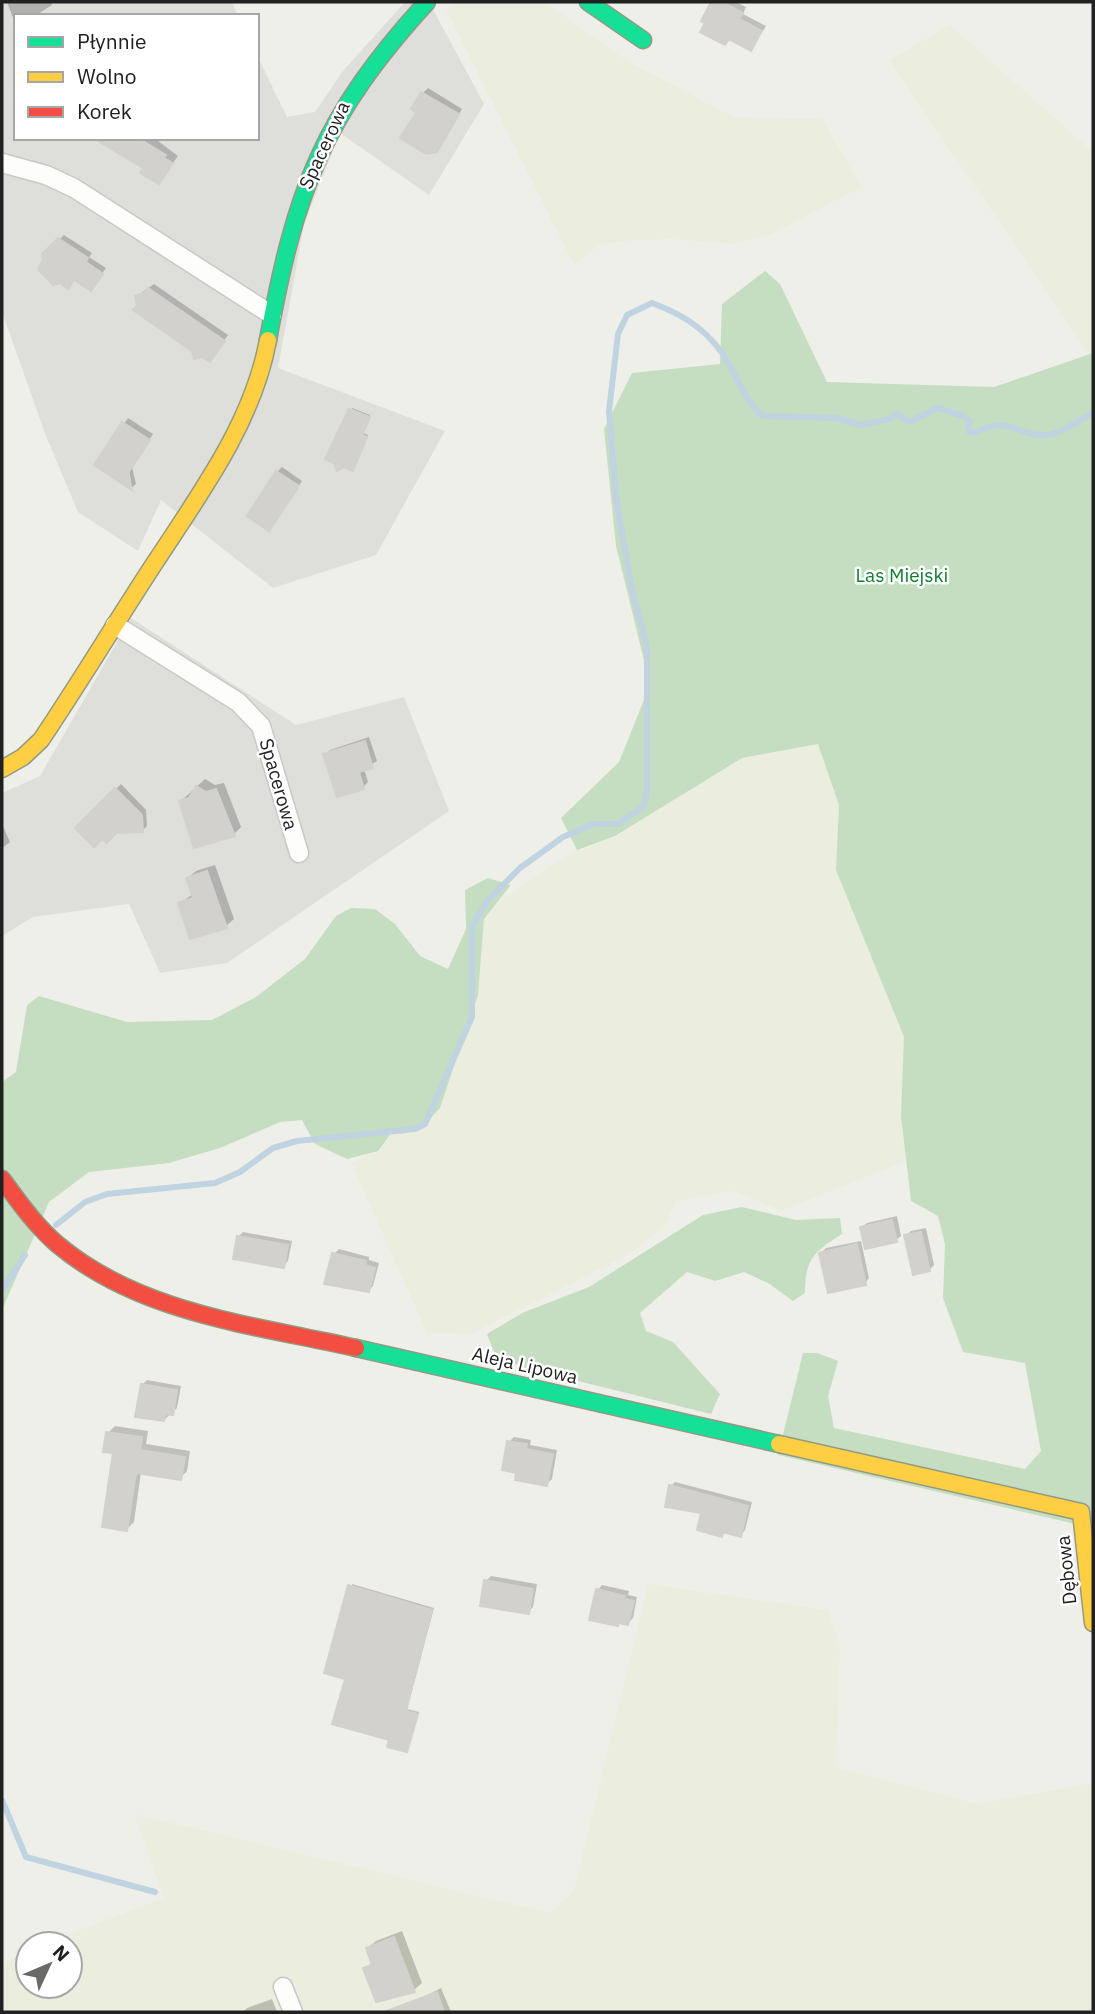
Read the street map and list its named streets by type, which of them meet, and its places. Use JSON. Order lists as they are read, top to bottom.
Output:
{
  "streets": {
    "street": ["Spacerowa", "Aleja Lipowa", "Dębowa"]
  },
  "crossings": [
    ["Aleja Lipowa", "Dębowa"]
  ],
  "parks": ["Las Miejski"],
  "legend": ["Płynnie", "Wolno", "Korek"],
  "north": "top right"
}
